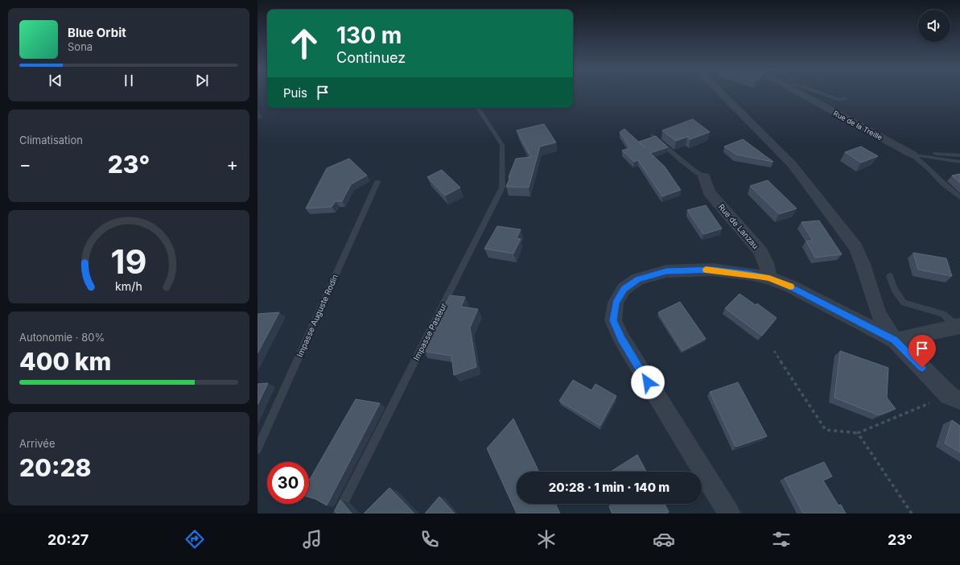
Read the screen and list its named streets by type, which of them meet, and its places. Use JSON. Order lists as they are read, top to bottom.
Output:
{
  "streets": {
    "street": ["Rue de la Treille", "Rue de Lanzau"],
    "lane": ["Impasse Auguste Rodin", "Impasse Pasteur"]
  },
  "page": {
    "turn": ["130 m", "Continuez"],
    "song": ["Blue Orbit", "Sona"],
    "then": "Puis",
    "tile": [
      "Climatisation",
      ["Autonomie · 80%", "400 km"],
      ["Arrivée", "20:28"]
    ],
    "heat": ["−", "23°", "+"],
    "limit": "30",
    "trip": "20:28 · 1 min · 140 m",
    "tabs": ["20:27", "23°"],
    "gauge": ["19", "km/h"]
  }
}
